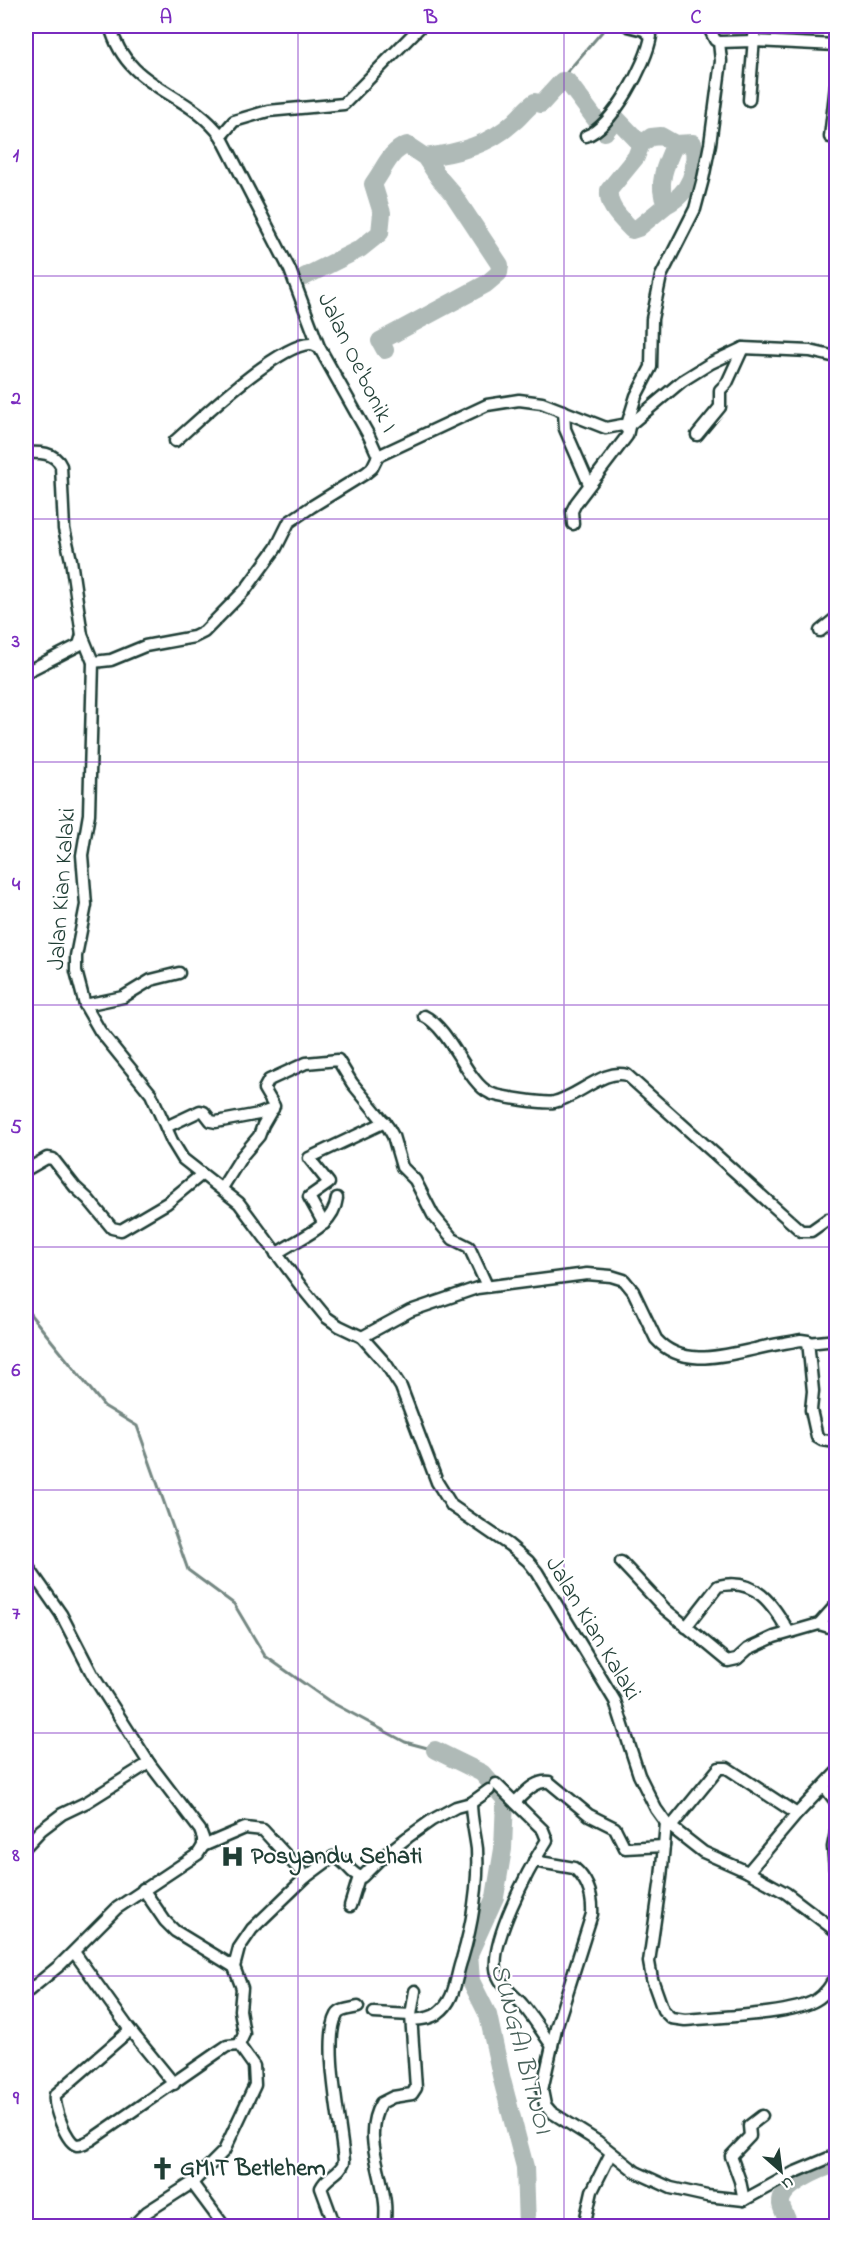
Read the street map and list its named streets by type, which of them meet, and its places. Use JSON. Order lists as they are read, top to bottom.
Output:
{
  "streets": {
    "street": ["Jalan Oe'bonik I", "Jalan Kian Kalaki"]
  },
  "crossings": [
    ["Jalan Oe'bonik I", "Jalan Kian Kalaki"]
  ],
  "water": ["SUNGAI BITNOI"],
  "places": {
    "hospital": ["Posyandu Sehati"],
    "church": ["GMIT Betlehem"]
  },
  "north": "bottom right",
  "grid": {
    "columns": ["A", "B", "C"],
    "rows": [
      "1",
      "2",
      "3",
      "4",
      "5",
      "6",
      "7",
      "8",
      "9"
    ]
  }
}
